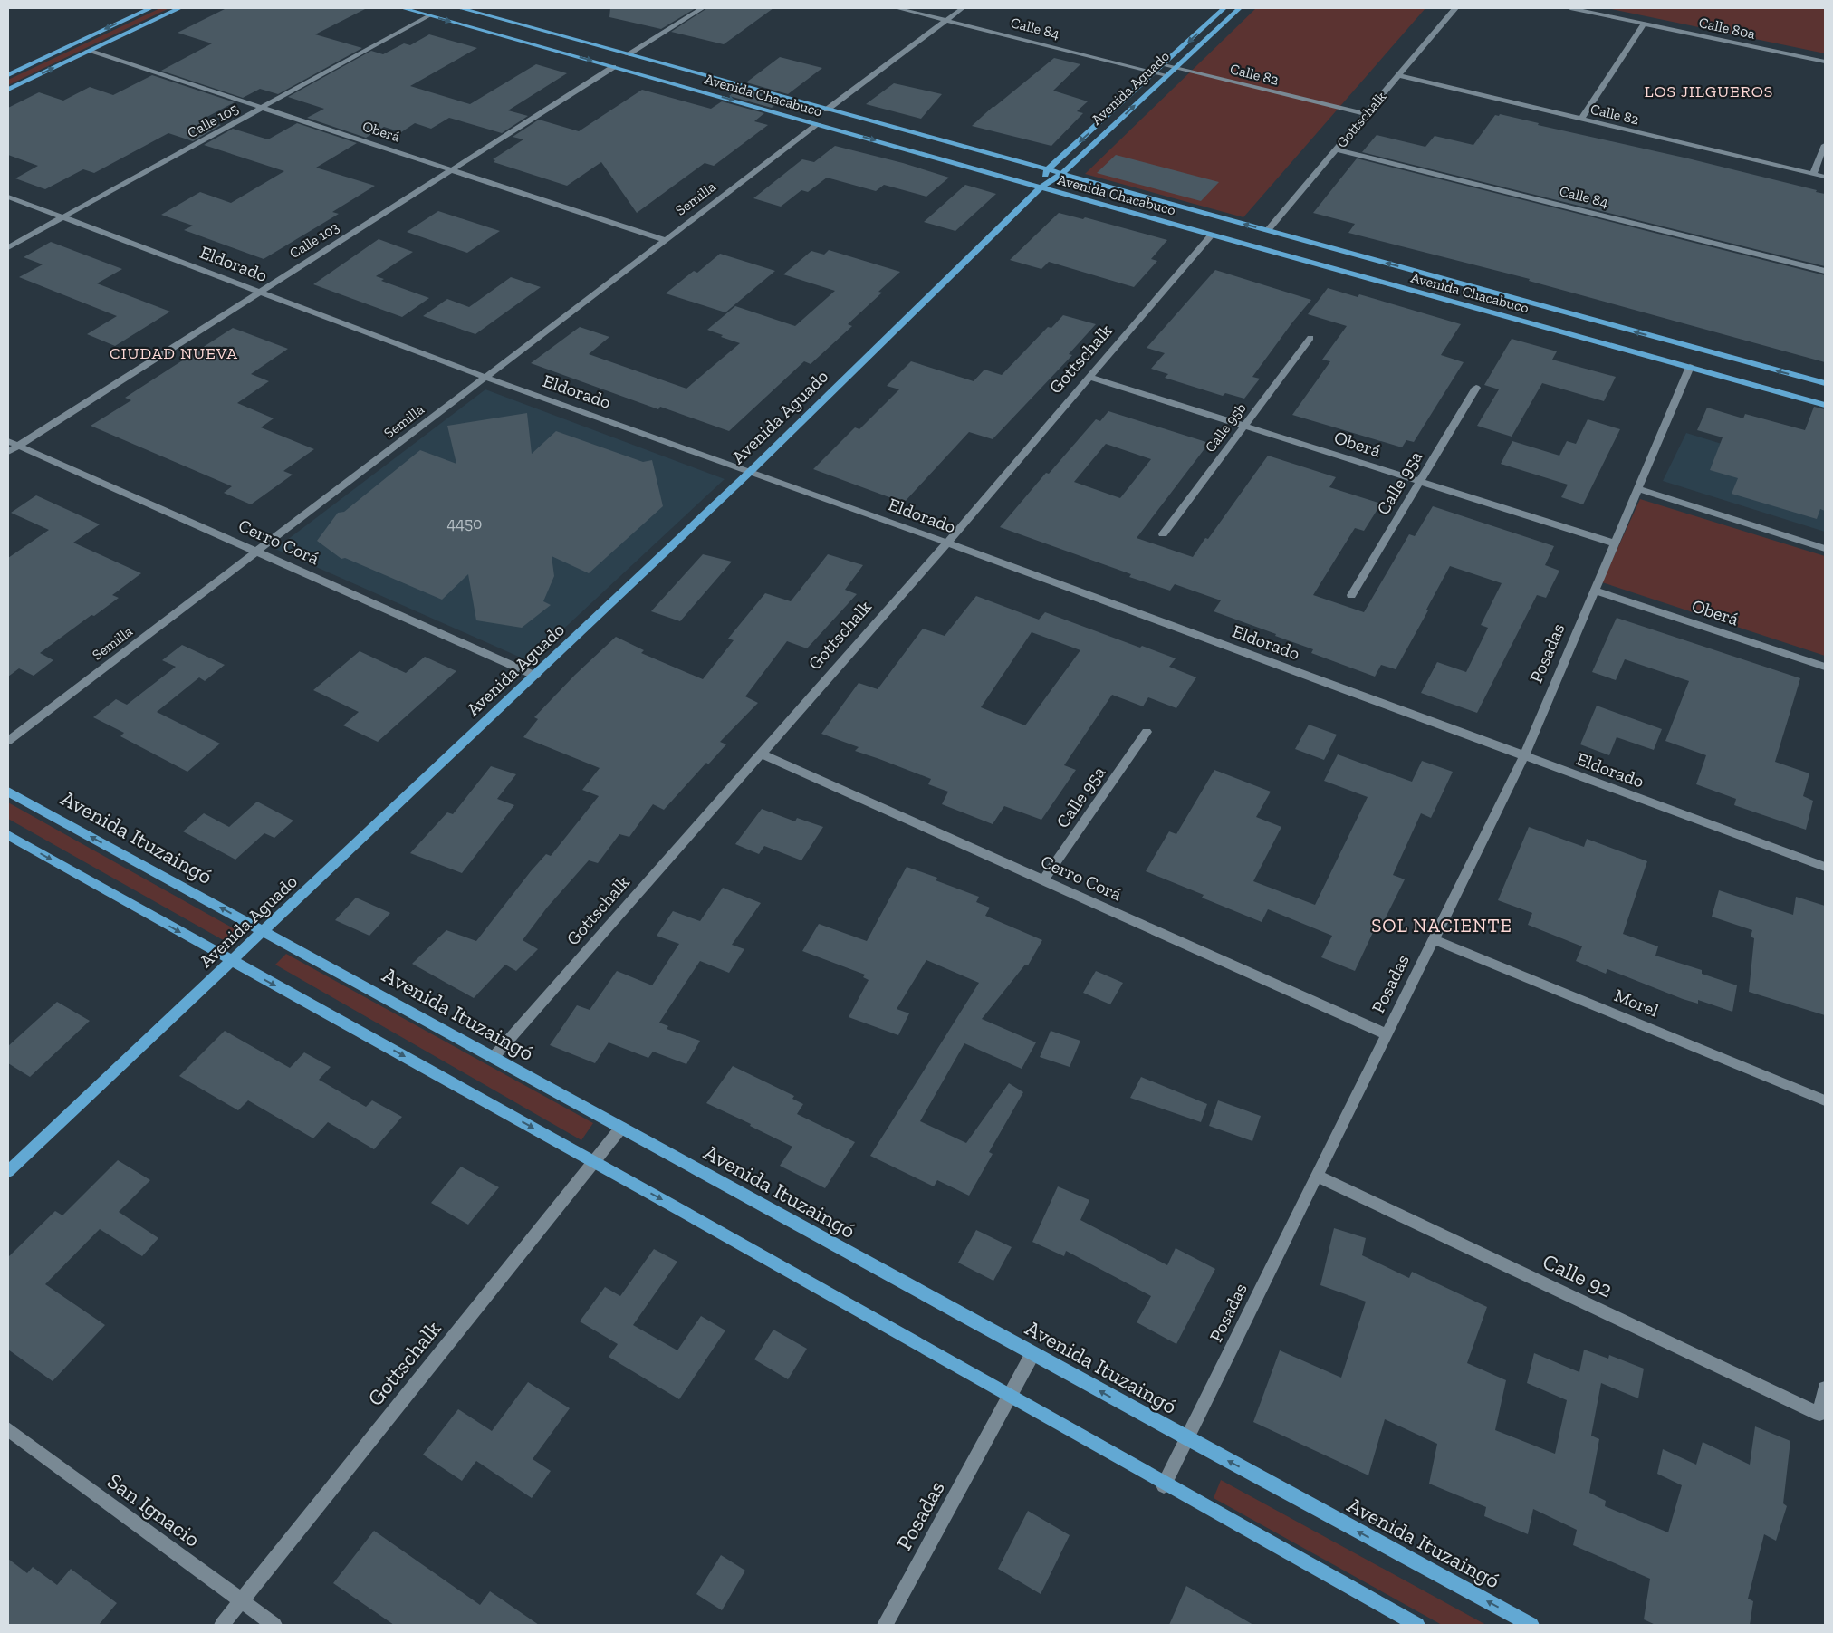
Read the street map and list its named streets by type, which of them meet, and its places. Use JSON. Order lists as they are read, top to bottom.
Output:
{
  "streets": {
    "main road": ["Avenida Aguado", "Avenida Chacabuco", "Avenida Ituzaingó"],
    "street": [
      "Calle 84",
      "Calle 80a",
      "Calle 82",
      "Gottschalk",
      "Calle 105",
      "Oberá",
      "Semilla",
      "Calle 103",
      "Eldorado",
      "Calle 95b",
      "Calle 95a",
      "Cerro Corá",
      "Posadas",
      "Morel",
      "Calle 92",
      "San Ignacio"
    ]
  },
  "crossings": [
    ["Calle 84", "Avenida Aguado"],
    ["Calle 84", "Gottschalk"],
    ["Calle 82", "Avenida Aguado"],
    ["Calle 82", "Gottschalk"],
    ["Avenida Aguado", "Avenida Chacabuco"],
    ["Avenida Aguado", "Eldorado"],
    ["Avenida Aguado", "Cerro Corá"],
    ["Avenida Aguado", "Avenida Ituzaingó"],
    ["Avenida Chacabuco", "Gottschalk"],
    ["Avenida Chacabuco", "Calle 105"],
    ["Avenida Chacabuco", "Semilla"],
    ["Avenida Chacabuco", "Calle 103"],
    ["Avenida Chacabuco", "Posadas"],
    ["Gottschalk", "Oberá"],
    ["Gottschalk", "Eldorado"],
    ["Gottschalk", "Cerro Corá"],
    ["Gottschalk", "Avenida Ituzaingó"],
    ["Gottschalk", "San Ignacio"],
    ["Calle 105", "Oberá"],
    ["Calle 105", "Eldorado"],
    ["Oberá", "Semilla"],
    ["Oberá", "Calle 103"],
    ["Oberá", "Calle 95b"],
    ["Oberá", "Calle 95a"],
    ["Oberá", "Posadas"],
    ["Semilla", "Eldorado"],
    ["Semilla", "Cerro Corá"],
    ["Calle 103", "Eldorado"],
    ["Calle 103", "Cerro Corá"],
    ["Eldorado", "Posadas"],
    ["Calle 95a", "Cerro Corá"],
    ["Cerro Corá", "Posadas"],
    ["Posadas", "Avenida Ituzaingó"],
    ["Posadas", "Morel"],
    ["Posadas", "Calle 92"]
  ],
  "districts": ["LOS JILGUEROS", "CIUDAD NUEVA", "SOL NACIENTE"],
  "house_numbers": ["4450"]
}
